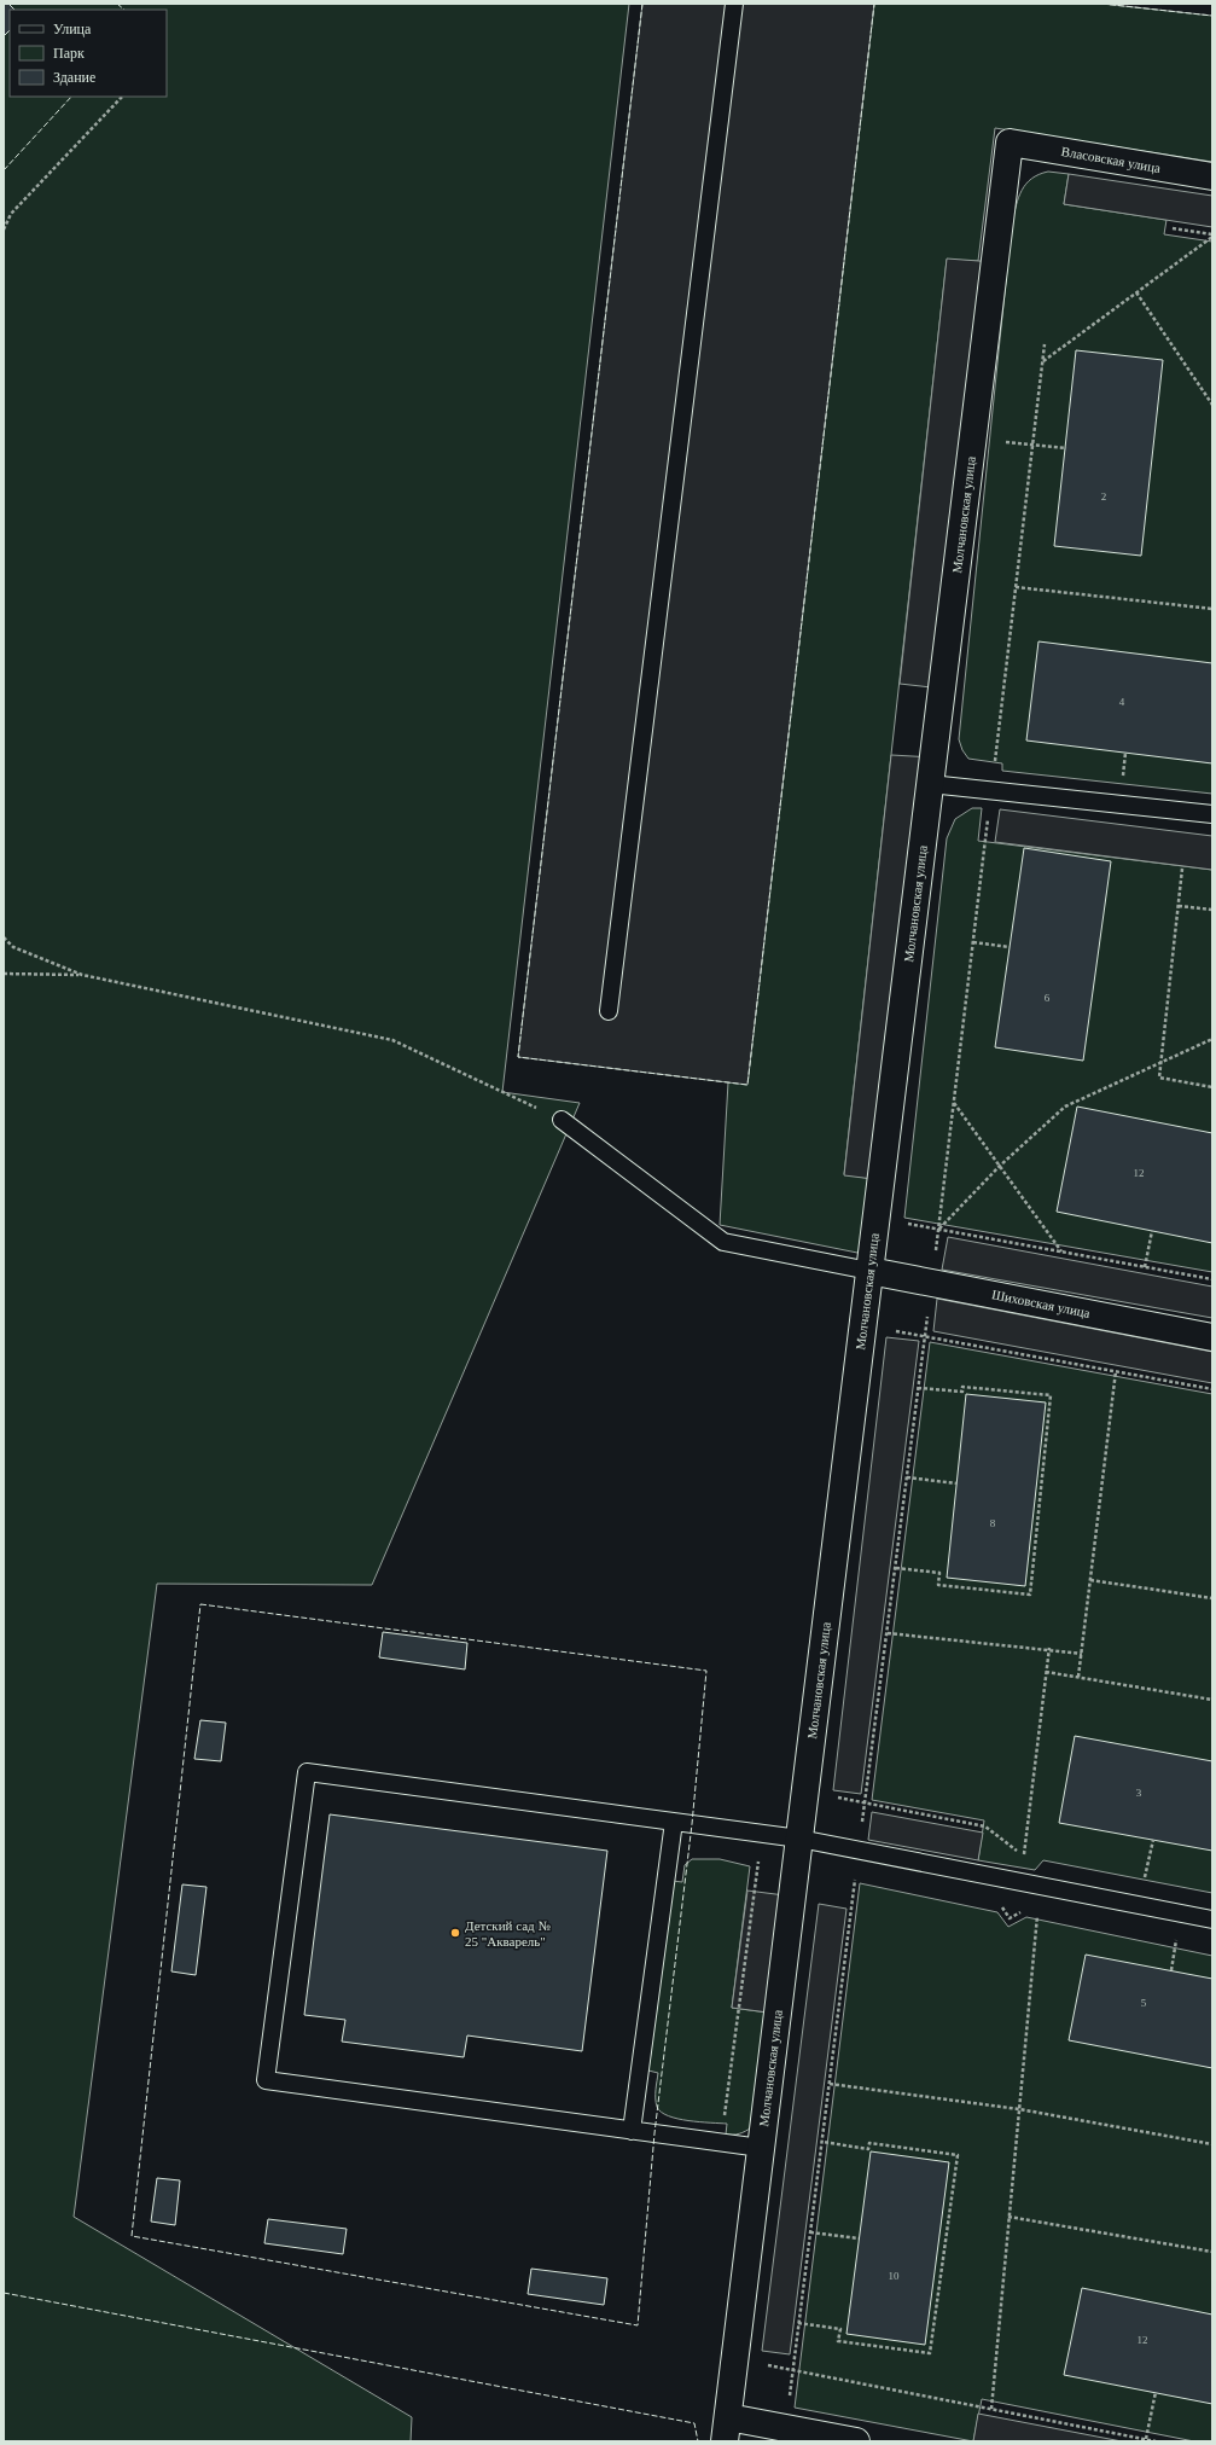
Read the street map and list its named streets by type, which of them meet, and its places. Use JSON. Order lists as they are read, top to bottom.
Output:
{
  "streets": {
    "street": ["Власовская улица", "Молчановская улица", "Шиховская улица"]
  },
  "crossings": [
    ["Власовская улица", "Молчановская улица"],
    ["Молчановская улица", "Шиховская улица"]
  ],
  "places": ["Детский сад № 25 \"Акварель\""],
  "house_numbers": [
    "2",
    "4",
    "6",
    "12",
    "8",
    "3",
    "5",
    "10",
    "12"
  ],
  "legend": ["Улица", "Парк", "Здание"]
}
